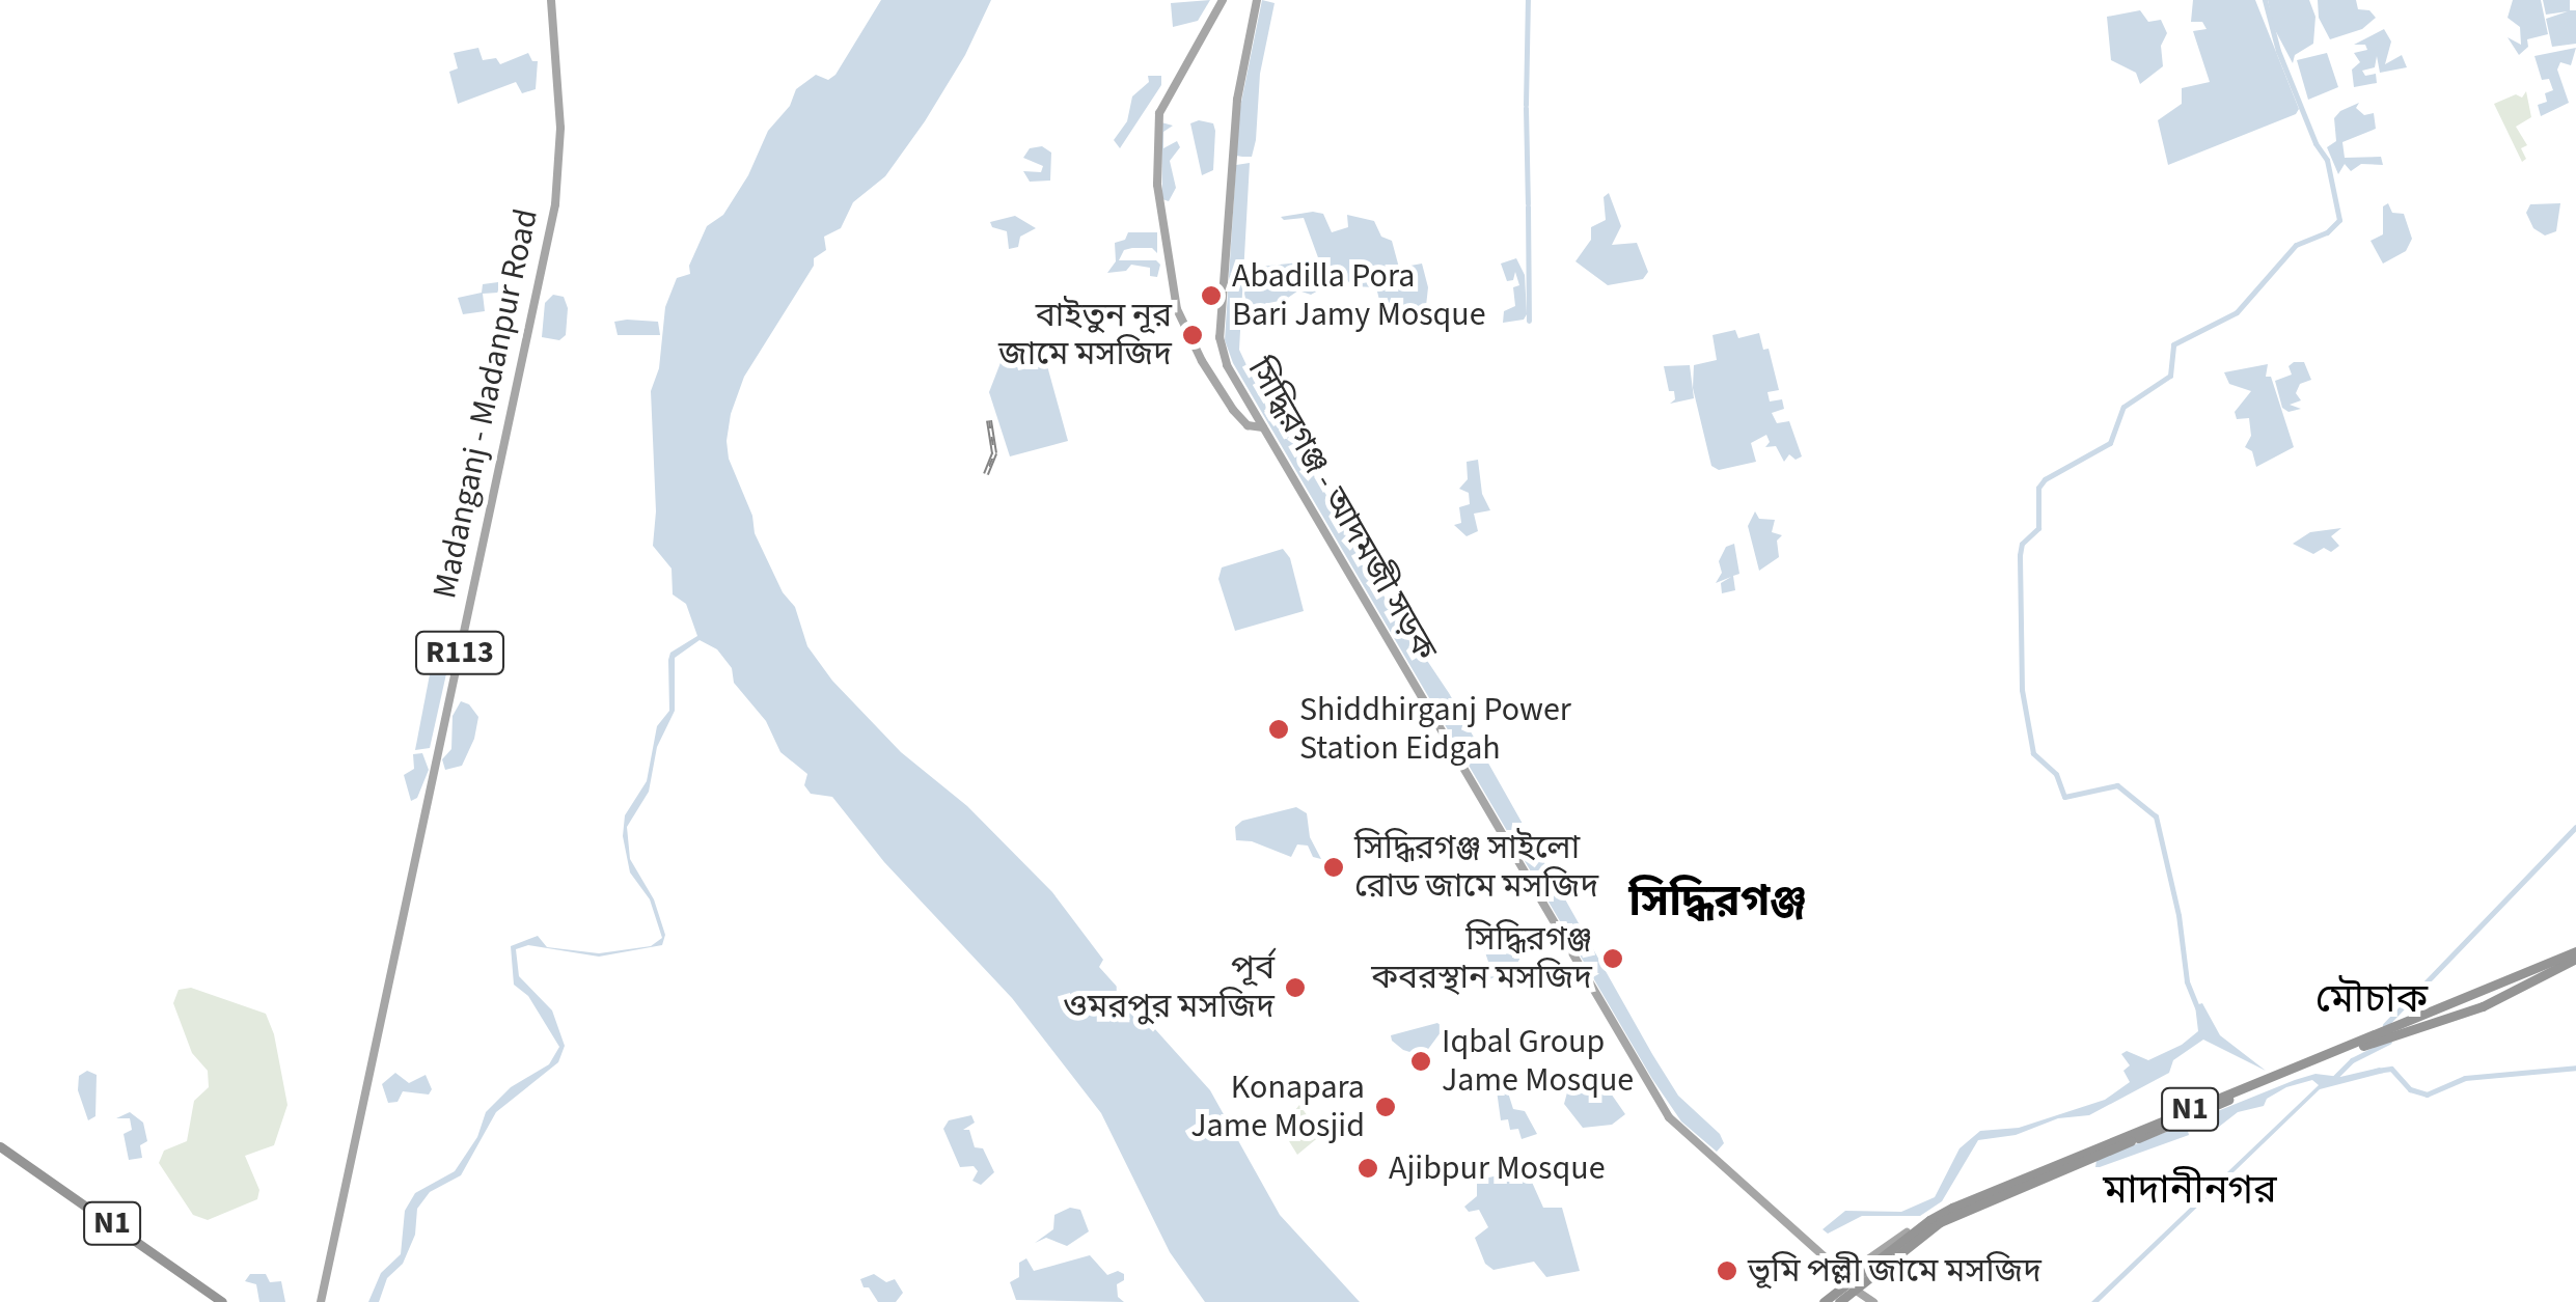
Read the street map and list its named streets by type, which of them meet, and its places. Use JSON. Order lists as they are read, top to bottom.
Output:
{
  "streets": {
    "highway": ["N1"],
    "main road": ["Madanganj - Madanpur Road", "সিদ্ধিরগঞ্জ - আদমজী সড়ক", "R113"]
  },
  "districts": ["সিদ্ধিরগঞ্জ", "মৌচাক", "মাদানীনগর"],
  "places": [
    "Abadilla Pora Bari Jamy Mosque",
    "বাইতুন নূর জামে মসজিদ",
    "Shiddhirganj Power Station Eidgah",
    "সিদ্ধিরগঞ্জ সাইলো রোড জামে মসজিদ",
    "সিদ্ধিরগঞ্জ কবরস্থান মসজিদ",
    "পূর্ব ওমরপুর মসজিদ",
    "Iqbal Group Jame Mosque",
    "Konapara Jame Mosjid",
    "Ajibpur Mosque",
    "ভূমি পল্লী জামে মসজিদ"
  ]
}
